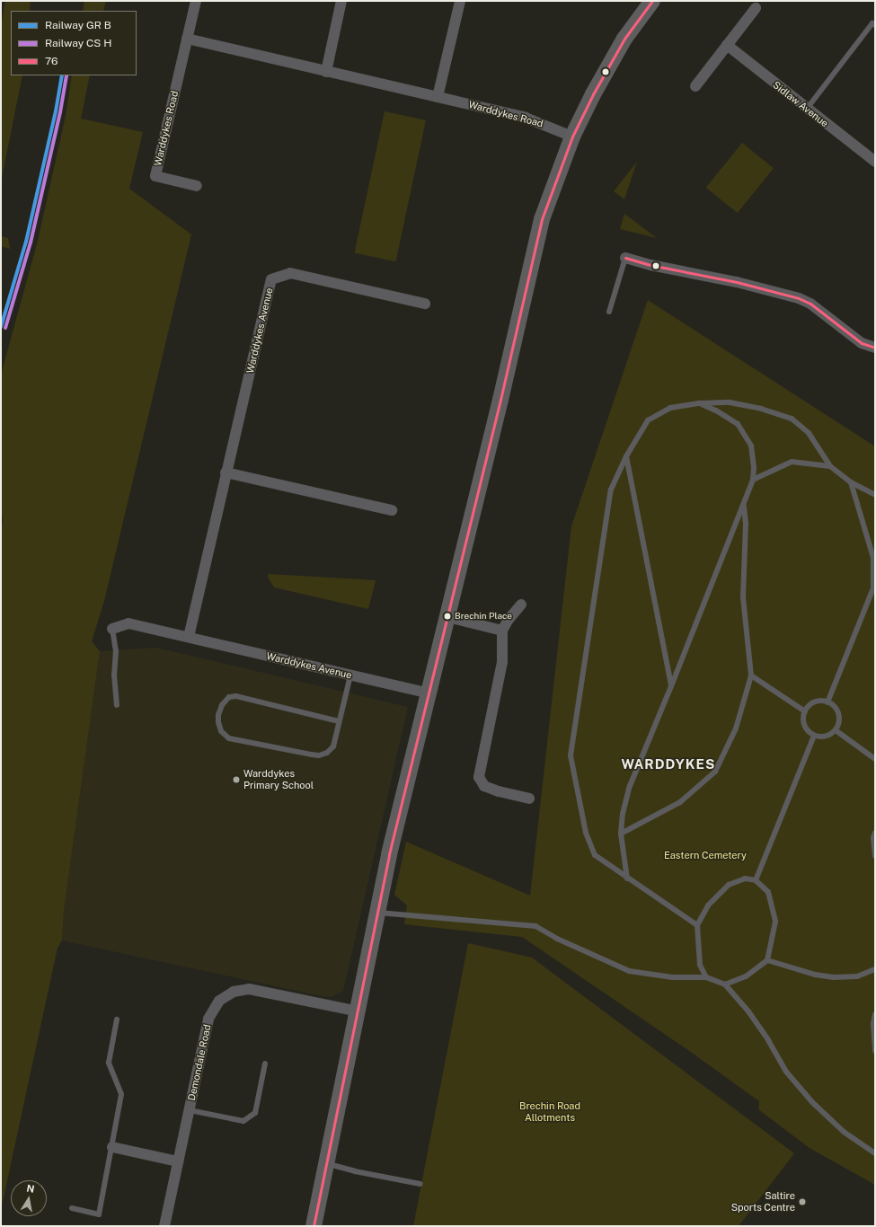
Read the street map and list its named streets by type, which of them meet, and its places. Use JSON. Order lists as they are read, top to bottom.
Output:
{
  "streets": {
    "street": [
      "Sidlaw Avenue",
      "Warddykes Road",
      "Warddykes Avenue",
      "Demondale Road"
    ]
  },
  "districts": ["WARDDYKES"],
  "parks": ["Eastern Cemetery", "Brechin Road Allotments"],
  "places": ["Brechin Place", "Warddykes Primary School", "Saltire Sports Centre"],
  "lines": ["transit line 76"],
  "legend": ["Railway GR B", "Railway CS H", "76"],
  "north": "top"
}
